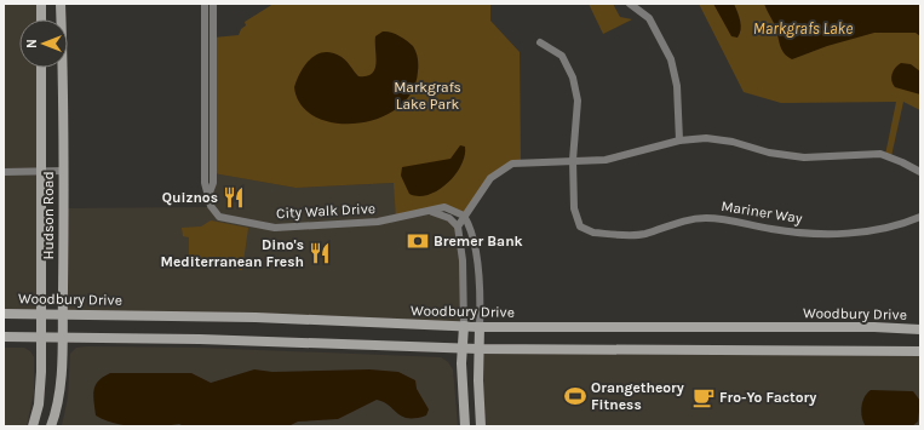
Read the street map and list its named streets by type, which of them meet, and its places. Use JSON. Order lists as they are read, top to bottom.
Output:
{
  "streets": {
    "main road": ["Hudson Road", "Woodbury Drive"],
    "street": ["City Walk Drive", "Mariner Way"]
  },
  "crossings": [
    ["Hudson Road", "Woodbury Drive"]
  ],
  "water": ["Markgrafs Lake"],
  "parks": ["Markgrafs Lake Park"],
  "places": {
    "restaurant": ["Quiznos", "Dino's Mediterranean Fresh"],
    "bank": ["Bremer Bank"],
    "sports": ["Orangetheory Fitness"],
    "cafe": ["Fro-Yo Factory"]
  },
  "north": "left"
}
